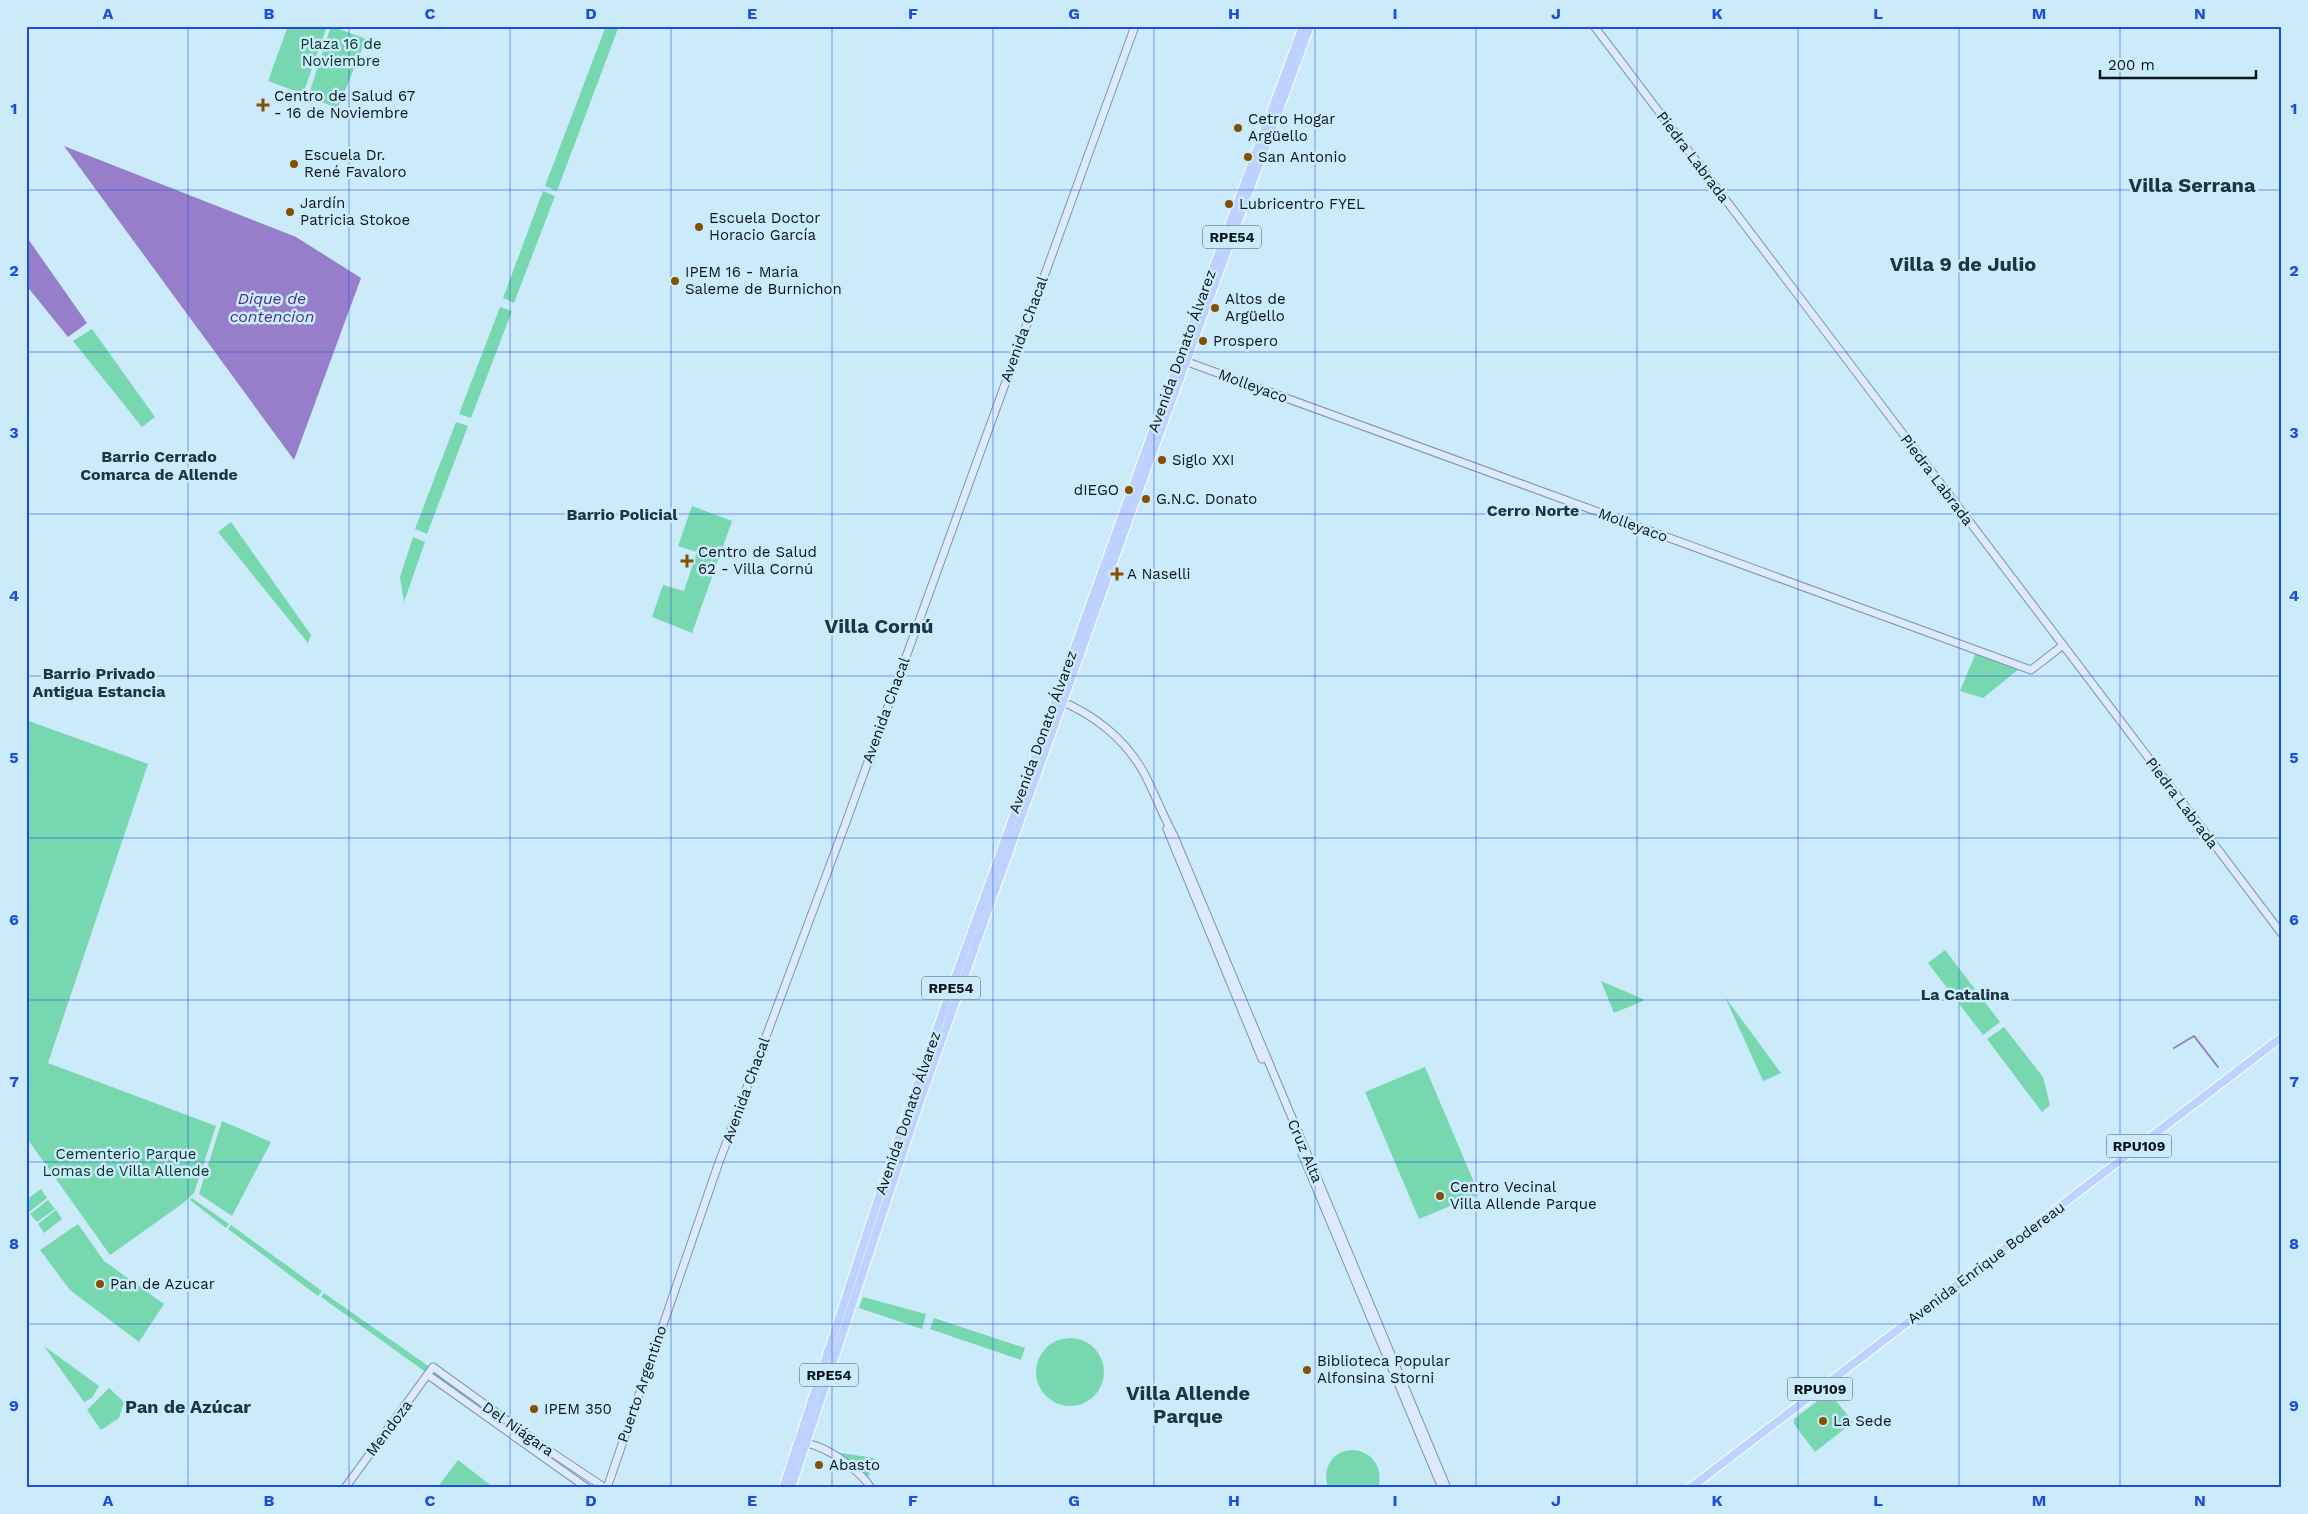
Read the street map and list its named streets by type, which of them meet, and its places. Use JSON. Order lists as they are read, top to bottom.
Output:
{
  "streets": {
    "main road": [
      "Piedra Labrada",
      "RPE54",
      "Avenida Chacal",
      "Avenida Donato Álvarez",
      "Molleyaco",
      "RPU109",
      "Cruz Alta",
      "Avenida Enrique Bodereau",
      "Puerto Argentino",
      "Mendoza",
      "Del Niágara"
    ]
  },
  "crossings": [
    ["Piedra Labrada", "Molleyaco"],
    ["RPE54", "Avenida Donato Álvarez"],
    ["Avenida Chacal", "Puerto Argentino"],
    ["Avenida Donato Álvarez", "Molleyaco"],
    ["Avenida Donato Álvarez", "Cruz Alta"],
    ["Puerto Argentino", "Del Niágara"],
    ["Mendoza", "Del Niágara"]
  ],
  "districts": [
    "Villa Serrana",
    "Villa 9 de Julio",
    "Barrio Cerrado Comarca de Allende",
    "Cerro Norte",
    "Barrio Policial",
    "Villa Cornú",
    "Barrio Privado Antigua Estancia",
    "La Catalina",
    "Villa Allende Parque",
    "Pan de Azúcar"
  ],
  "water": ["Dique de contencion"],
  "parks": ["Plaza 16 de Noviembre", "Cementerio Parque Lomas de Villa Allende"],
  "places": {
    "health": ["Centro de Salud 67 - 16 de Noviembre", "Centro de Salud 62 - Villa Cornú", "A Naselli"],
    "other": [
      "Cetro Hogar Argüello",
      "San Antonio",
      "Escuela Dr. René Favaloro",
      "Lubricentro FYEL",
      "Jardín Patricia Stokoe",
      "Escuela Doctor Horacio García",
      "IPEM 16 - Maria Saleme de Burnichon",
      "Altos de Argüello",
      "Prospero",
      "Siglo XXI",
      "dIEGO",
      "G.N.C. Donato",
      "Centro Vecinal Villa Allende Parque",
      "Pan de Azucar",
      "Biblioteca Popular Alfonsina Storni",
      "IPEM 350",
      "La Sede",
      "Abasto"
    ]
  },
  "scale_bar": "200 m",
  "grid": {
    "columns": [
      "A",
      "B",
      "C",
      "D",
      "E",
      "F",
      "G",
      "H",
      "I",
      "J",
      "K",
      "L",
      "M",
      "N"
    ],
    "rows": [
      "1",
      "2",
      "3",
      "4",
      "5",
      "6",
      "7",
      "8",
      "9"
    ]
  }
}
